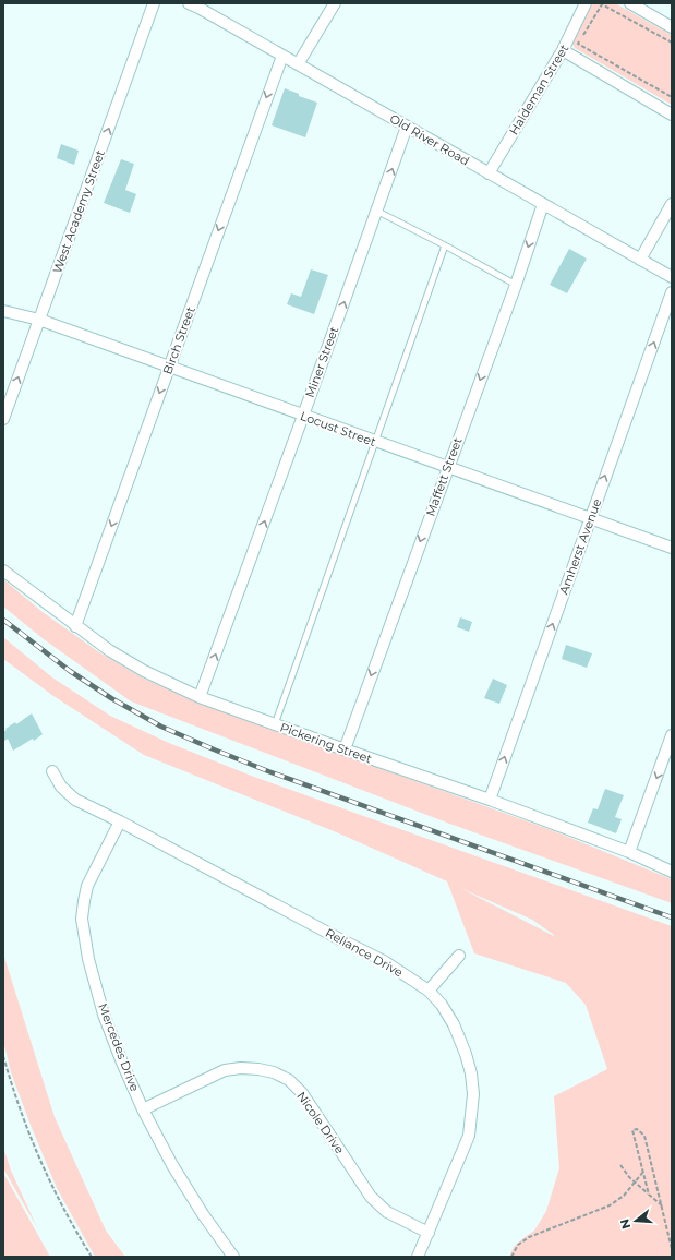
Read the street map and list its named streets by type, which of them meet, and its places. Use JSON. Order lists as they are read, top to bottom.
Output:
{
  "streets": {
    "street": [
      "Haldeman Street",
      "Old River Road",
      "West Academy Street",
      "Birch Street",
      "Miner Street",
      "Locust Street",
      "Maffett Street",
      "Amherst Avenue",
      "Pickering Street",
      "Reliance Drive",
      "Mercedes Drive",
      "Nicole Drive"
    ]
  },
  "crossings": [
    ["Haldeman Street", "Old River Road"],
    ["Old River Road", "Birch Street"],
    ["Old River Road", "Miner Street"],
    ["Old River Road", "Maffett Street"],
    ["West Academy Street", "Locust Street"],
    ["Birch Street", "Locust Street"],
    ["Birch Street", "Pickering Street"],
    ["Miner Street", "Locust Street"],
    ["Miner Street", "Pickering Street"],
    ["Locust Street", "Maffett Street"],
    ["Locust Street", "Amherst Avenue"],
    ["Maffett Street", "Pickering Street"],
    ["Amherst Avenue", "Pickering Street"],
    ["Reliance Drive", "Mercedes Drive"],
    ["Reliance Drive", "Nicole Drive"],
    ["Mercedes Drive", "Nicole Drive"]
  ],
  "one_way": [
    "West Academy Street",
    "Birch Street",
    "Miner Street",
    "Maffett Street",
    "Amherst Avenue"
  ],
  "north": "left"
}
